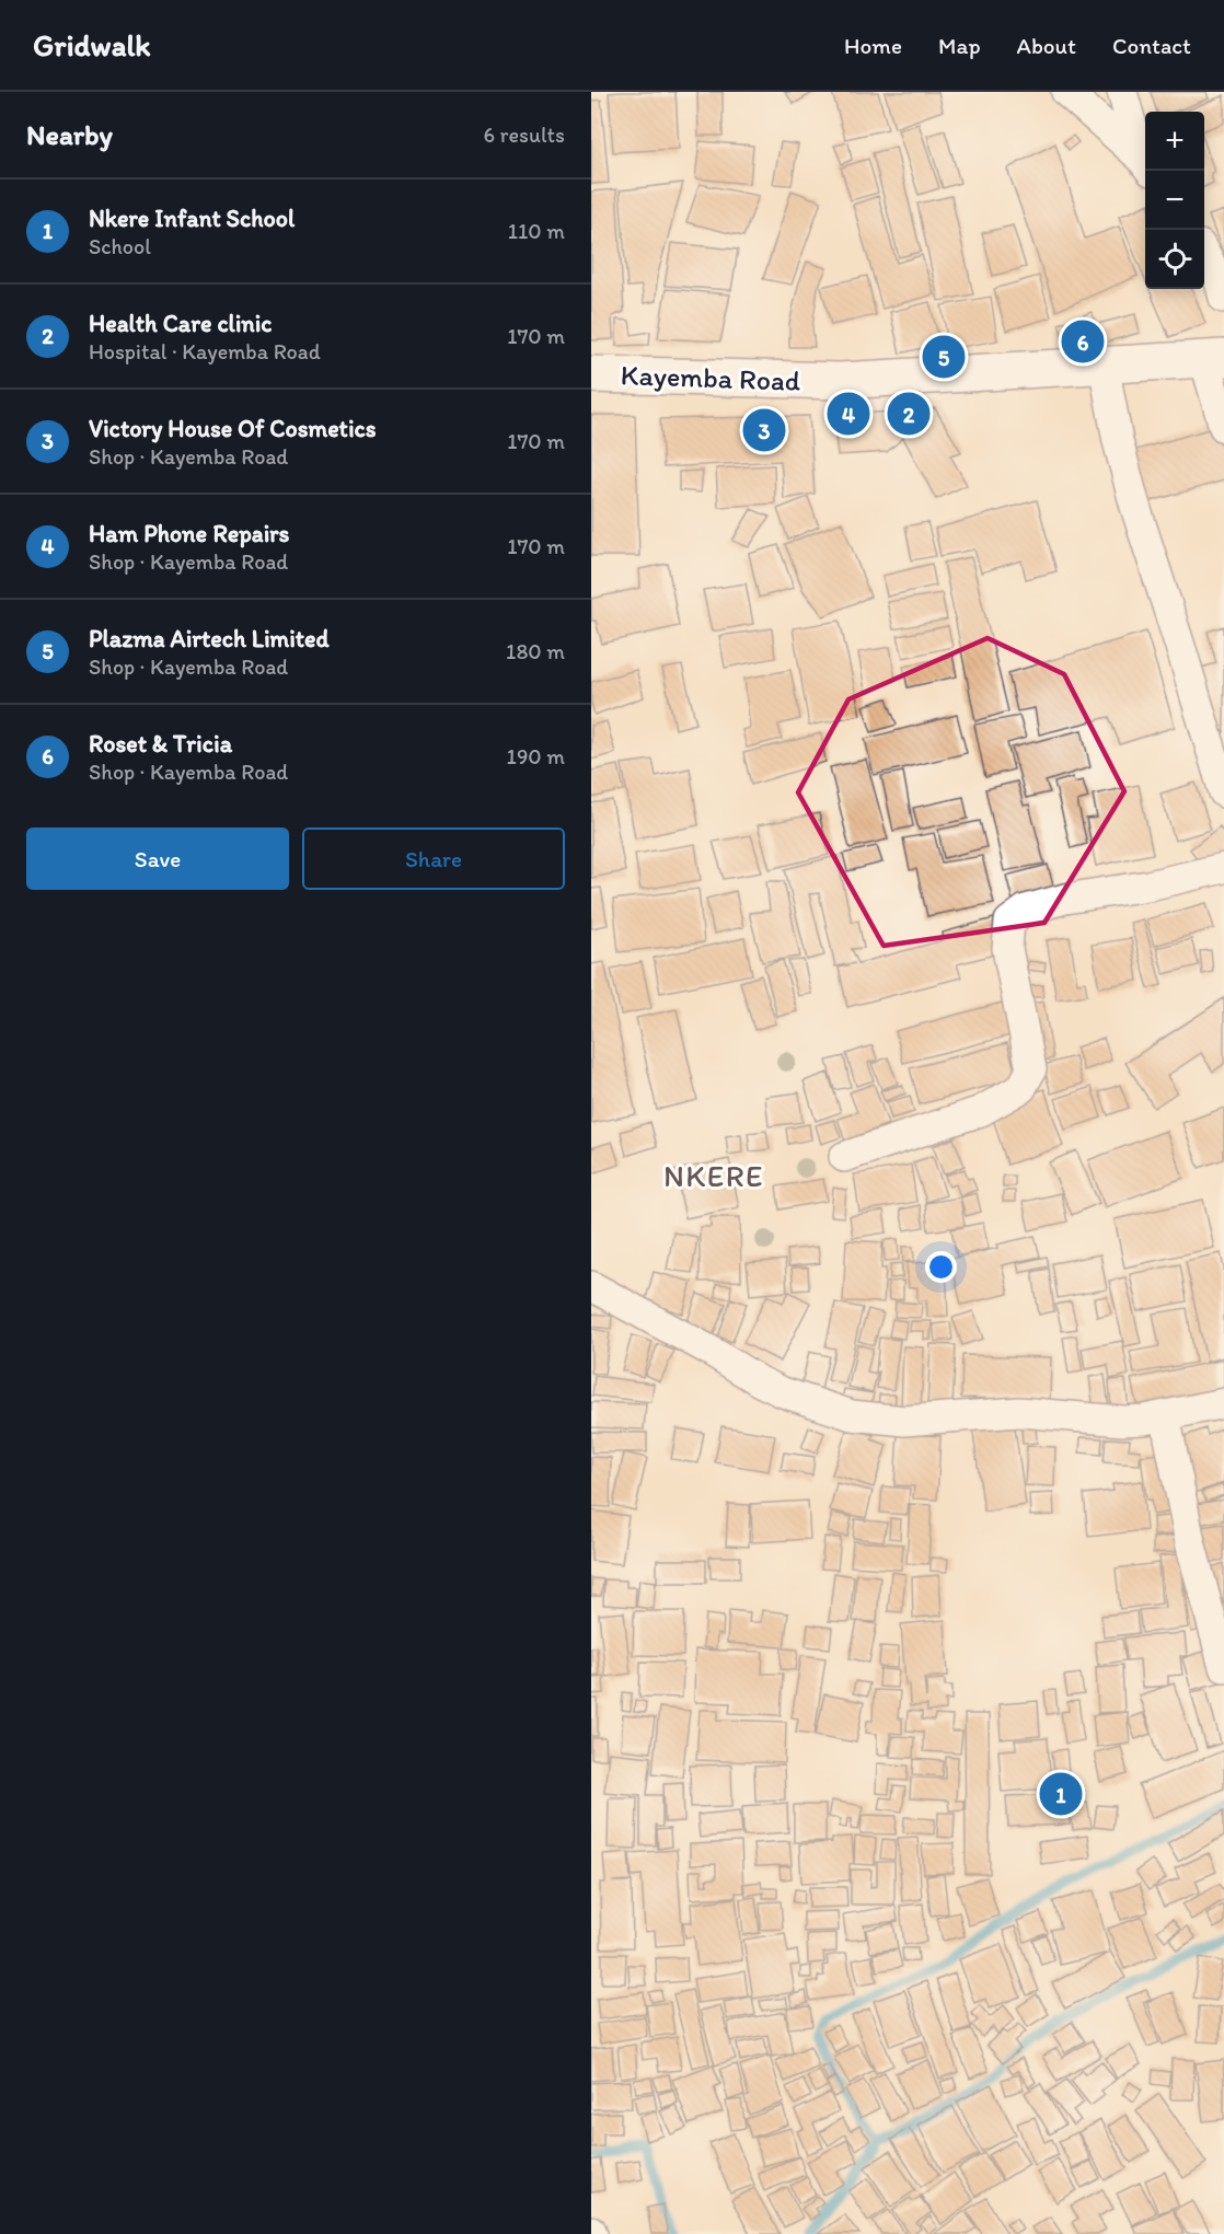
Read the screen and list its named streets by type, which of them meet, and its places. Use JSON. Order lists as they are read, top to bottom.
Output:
{
  "streets": {
    "street": ["Kayemba Road"]
  },
  "districts": ["NKERE"],
  "page": {
    "header": "Gridwalk",
    "nav": [
      "Home",
      "Map",
      "About",
      "Contact"
    ],
    "heading": ["Nearby", "6 results"],
    "map_buttons": ["+", "−"],
    "list": [
      {
        "mark": "1",
        "name": "Nkere Infant School",
        "note": "School",
        "value": "110 m"
      },
      {
        "mark": "2",
        "name": "Health Care clinic",
        "note": "Hospital · Kayemba Road",
        "value": "170 m"
      },
      {
        "mark": "3",
        "name": "Victory House Of Cosmetics",
        "note": "Shop · Kayemba Road",
        "value": "170 m"
      },
      {
        "mark": "4",
        "name": "Ham Phone Repairs",
        "note": "Shop · Kayemba Road",
        "value": "170 m"
      },
      {
        "mark": "5",
        "name": "Plazma Airtech Limited",
        "note": "Shop · Kayemba Road",
        "value": "180 m"
      },
      {
        "mark": "6",
        "name": "Roset & Tricia",
        "note": "Shop · Kayemba Road",
        "value": "190 m"
      }
    ],
    "pins": [
      "6",
      "5",
      "2",
      "4",
      "3",
      "1"
    ],
    "buttons": ["Save", "Share"]
  }
}
